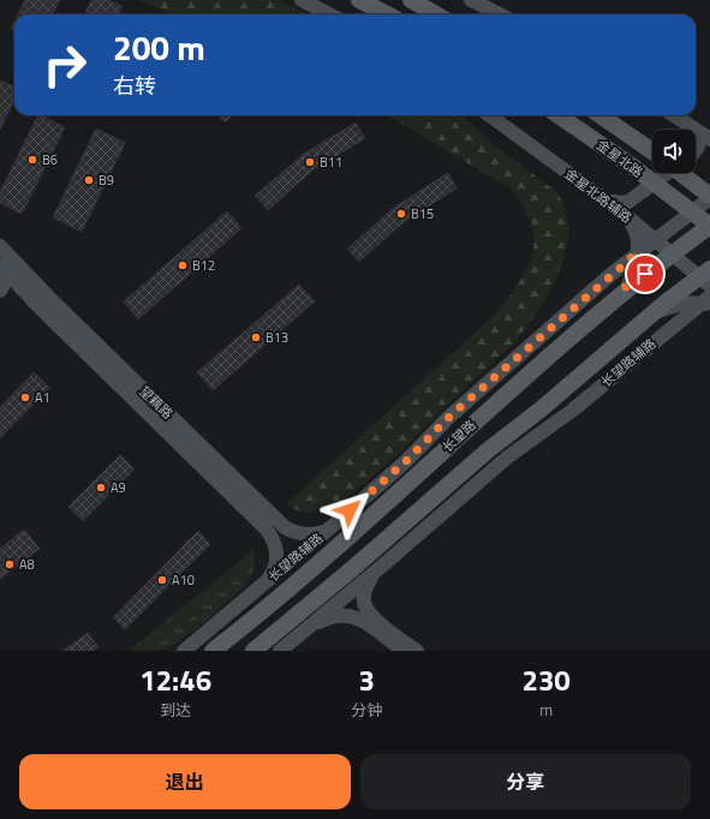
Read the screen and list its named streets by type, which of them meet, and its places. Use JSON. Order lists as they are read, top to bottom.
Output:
{
  "streets": {
    "main road": ["金星北路", "长望路"],
    "street": ["金星北路辅路", "长望路辅路", "望藕路"]
  },
  "crossings": [
    ["金星北路", "长望路"],
    ["金星北路辅路", "长望路辅路"],
    ["金星北路辅路", "长望路"],
    ["长望路辅路", "望藕路"]
  ],
  "places": [
    "B6",
    "B11",
    "B9",
    "B15",
    "B12",
    "B13",
    "A1",
    "A9",
    "A8",
    "A10"
  ],
  "page": {
    "turn": ["200 m", "右转"],
    "eta": [
      "12:46",
      "到达",
      "3",
      "分钟",
      "230",
      "m"
    ],
    "buttons": ["退出", "分享"]
  }
}
